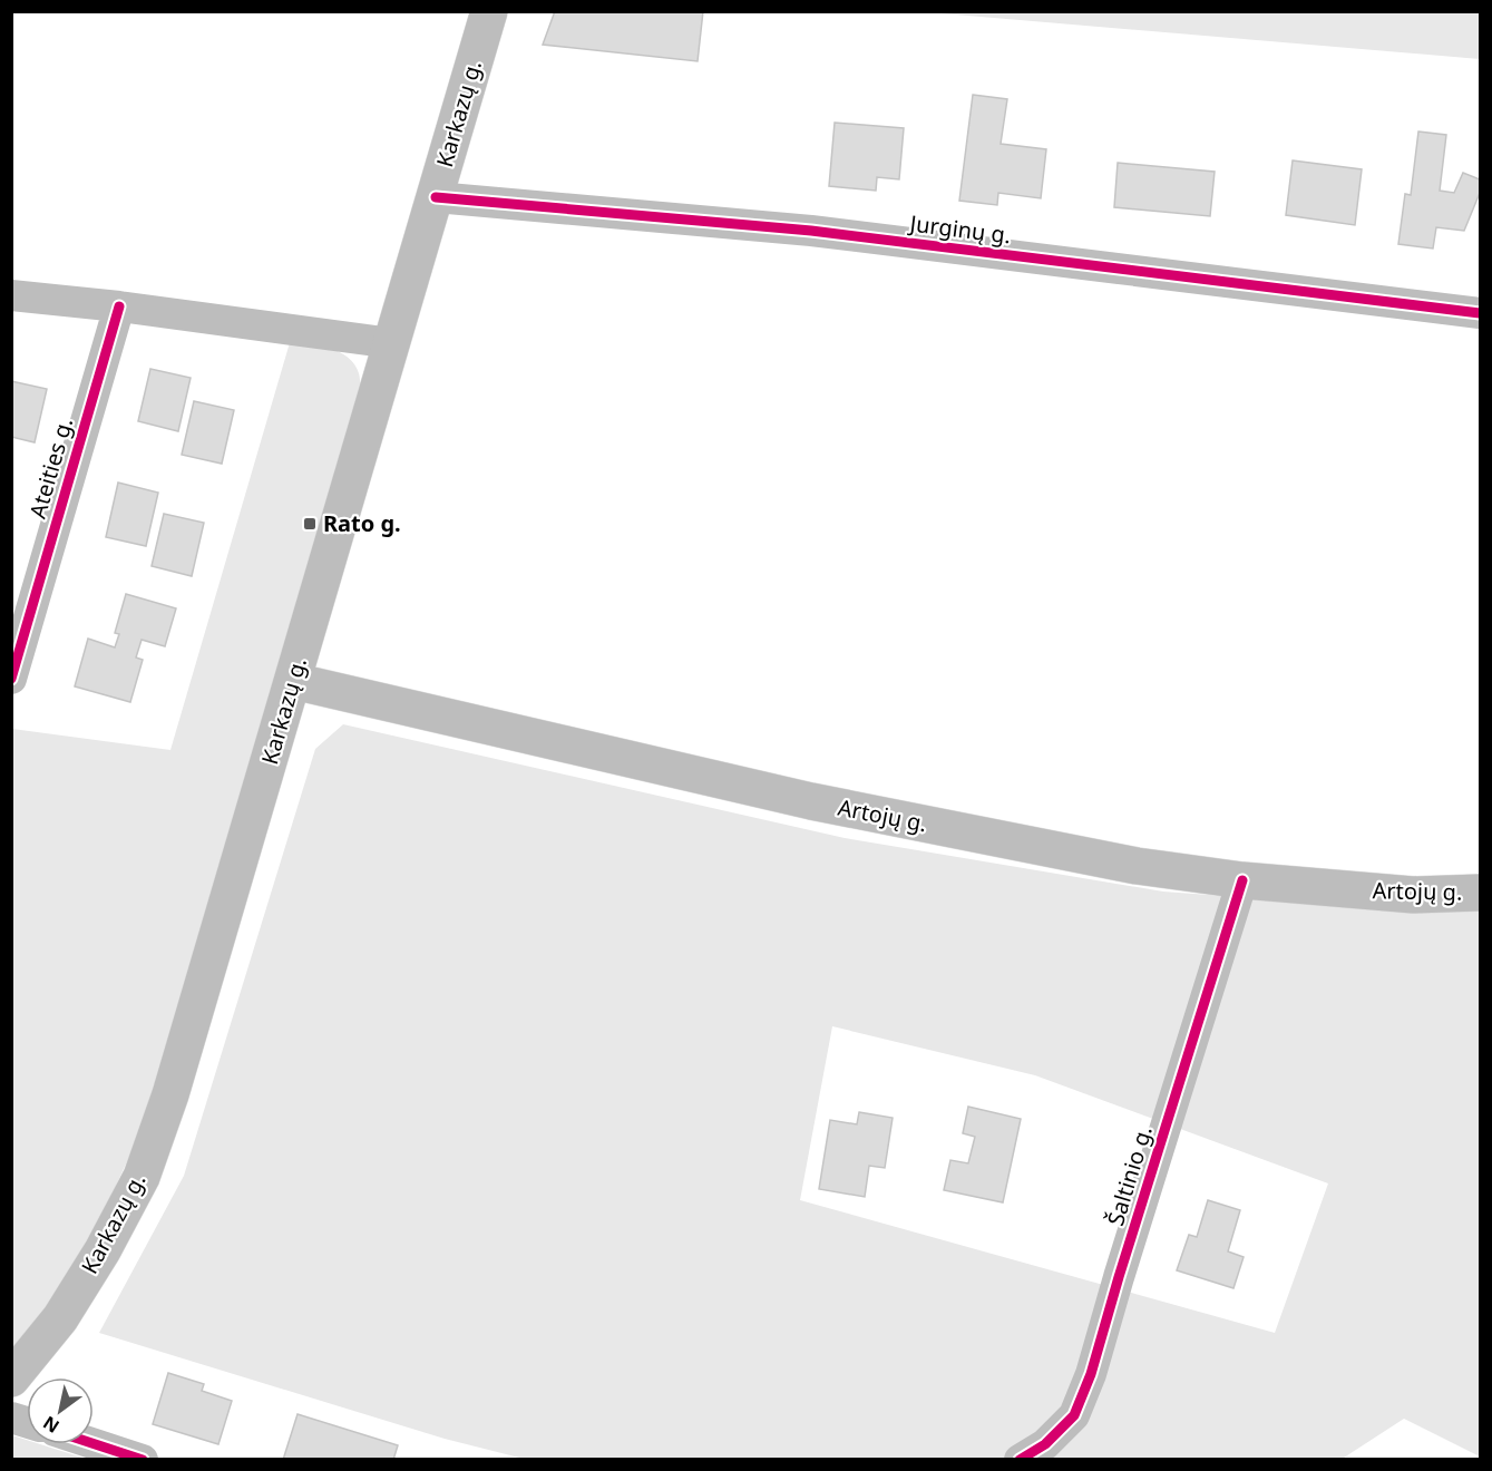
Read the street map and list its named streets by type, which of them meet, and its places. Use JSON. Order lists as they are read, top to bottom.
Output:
{
  "streets": {
    "main road": ["Karkazų g.", "Artojų g."],
    "street": ["Jurginų g.", "Ateities g.", "Šaltinio g."]
  },
  "crossings": [
    ["Karkazų g.", "Jurginų g."],
    ["Karkazų g.", "Artojų g."],
    ["Artojų g.", "Šaltinio g."]
  ],
  "places": {
    "transit": ["Rato g."]
  },
  "north": "bottom left"
}
